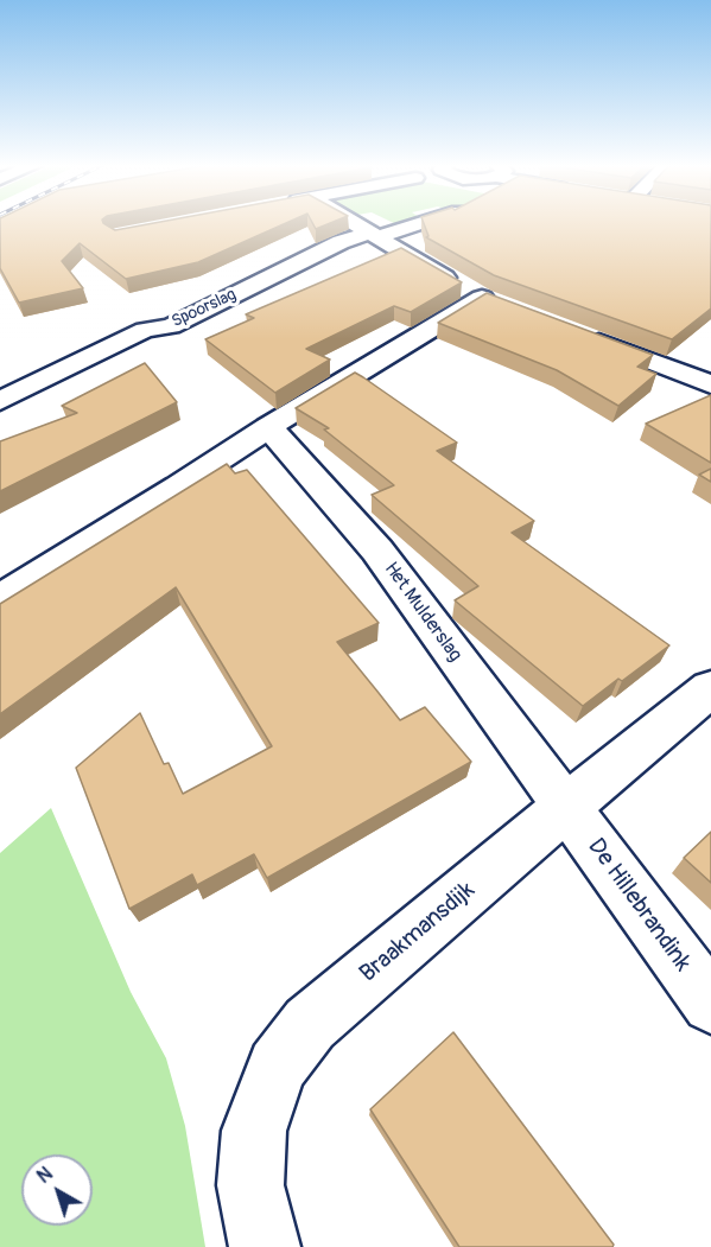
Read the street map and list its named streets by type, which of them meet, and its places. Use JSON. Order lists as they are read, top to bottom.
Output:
{
  "streets": {
    "street": [
      "Spoorslag",
      "Het Mulderslag",
      "De Hillebrandink",
      "Braakmansdijk"
    ]
  },
  "crossings": [
    ["Het Mulderslag", "De Hillebrandink"],
    ["Het Mulderslag", "Braakmansdijk"],
    ["De Hillebrandink", "Braakmansdijk"]
  ],
  "north": "top left"
}
